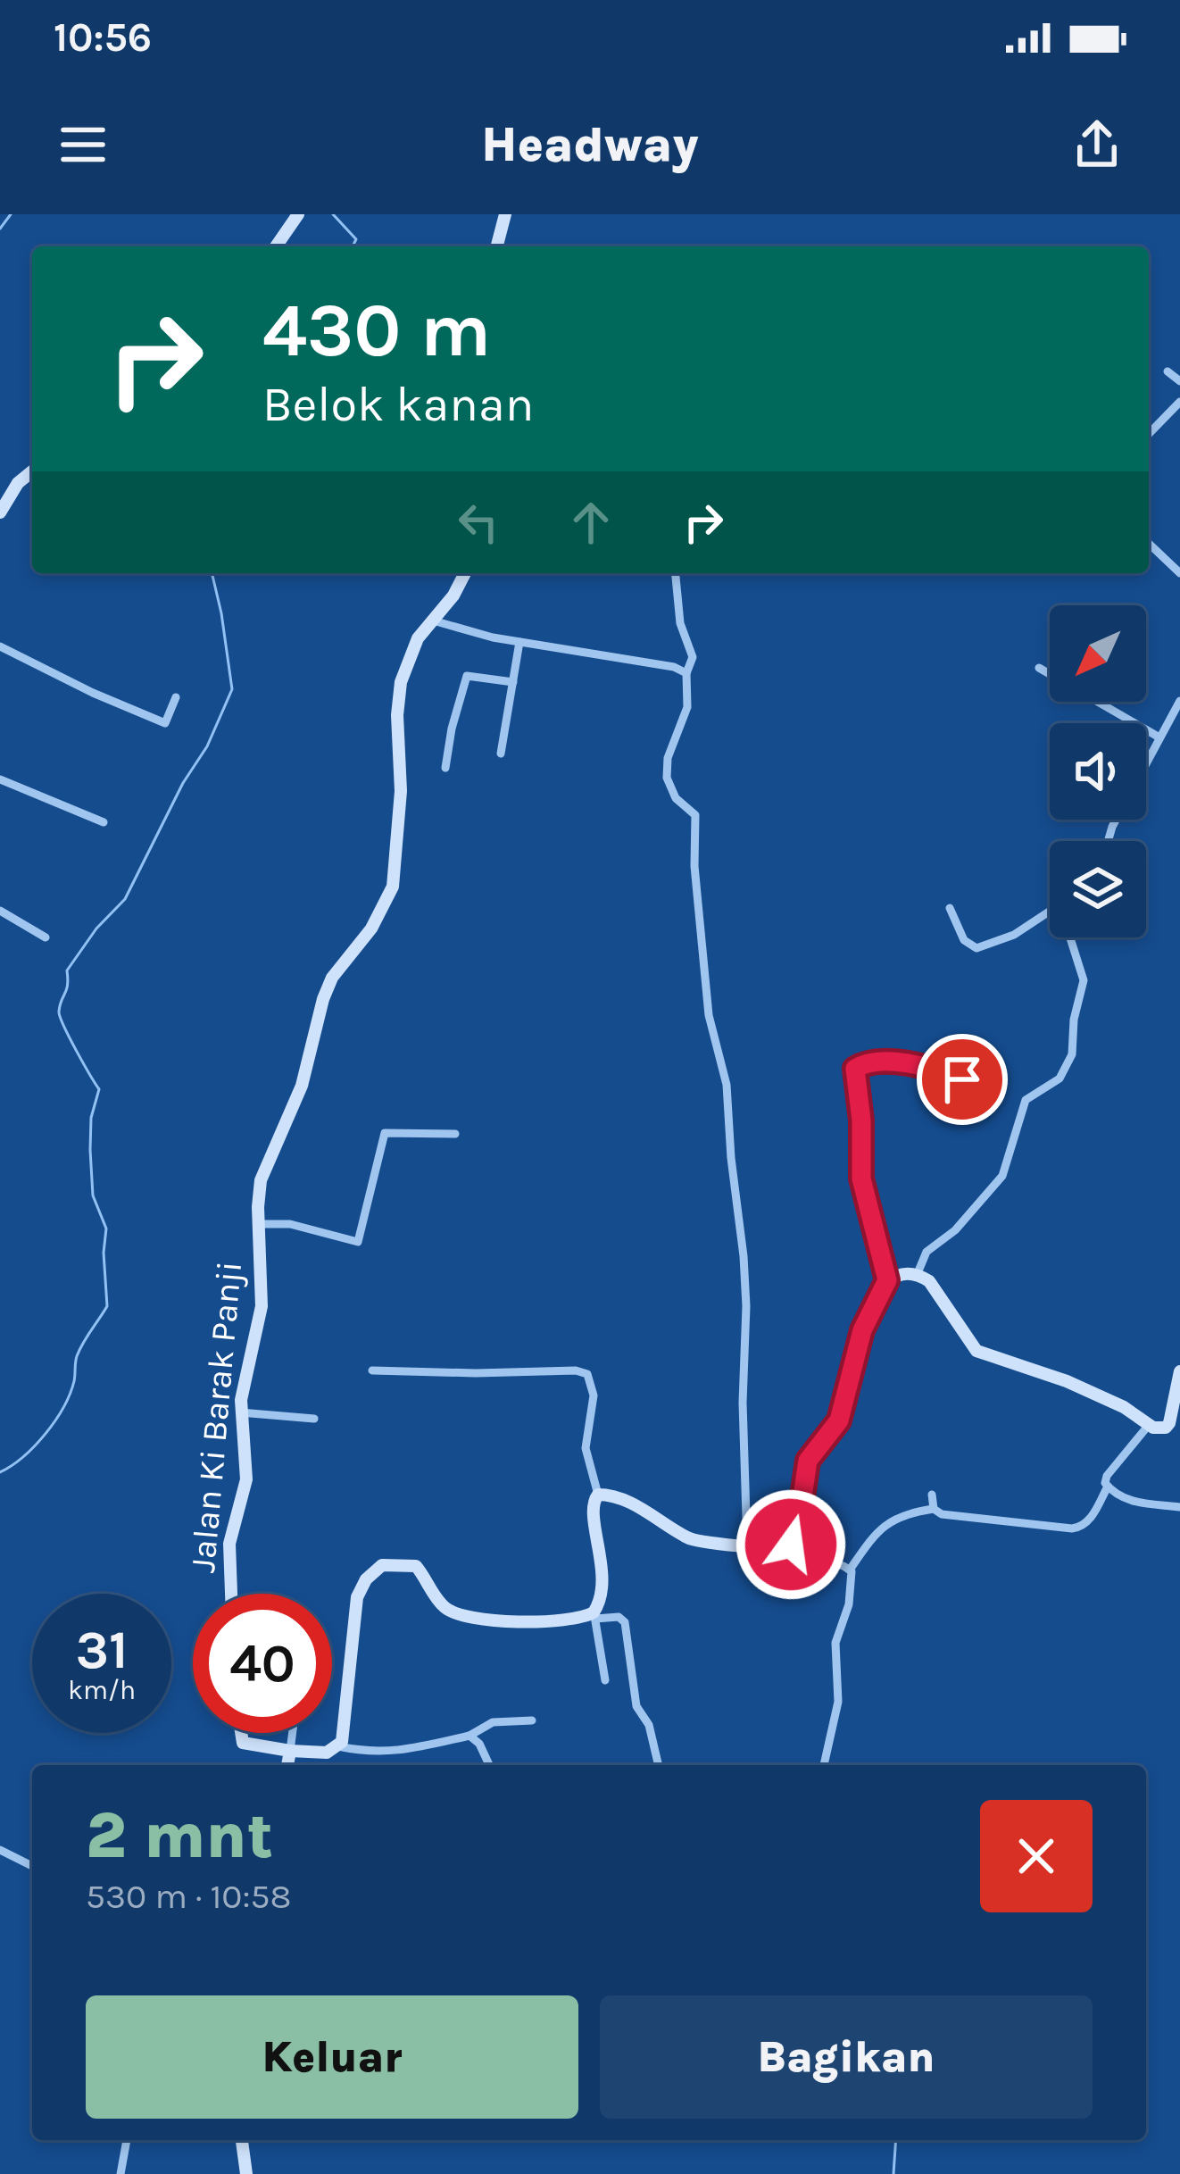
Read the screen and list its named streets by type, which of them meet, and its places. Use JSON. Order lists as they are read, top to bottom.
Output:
{
  "streets": {
    "street": ["Jalan Ki Barak Panji"]
  },
  "north": "bottom left",
  "page": {
    "status": "10:56",
    "header": "Headway",
    "turn": ["430 m", "Belok kanan"],
    "speed": "31 km/h",
    "limit": "40",
    "heading": ["2 mnt", "530 m · 10:58"],
    "buttons": ["Keluar", "Bagikan"]
  }
}
